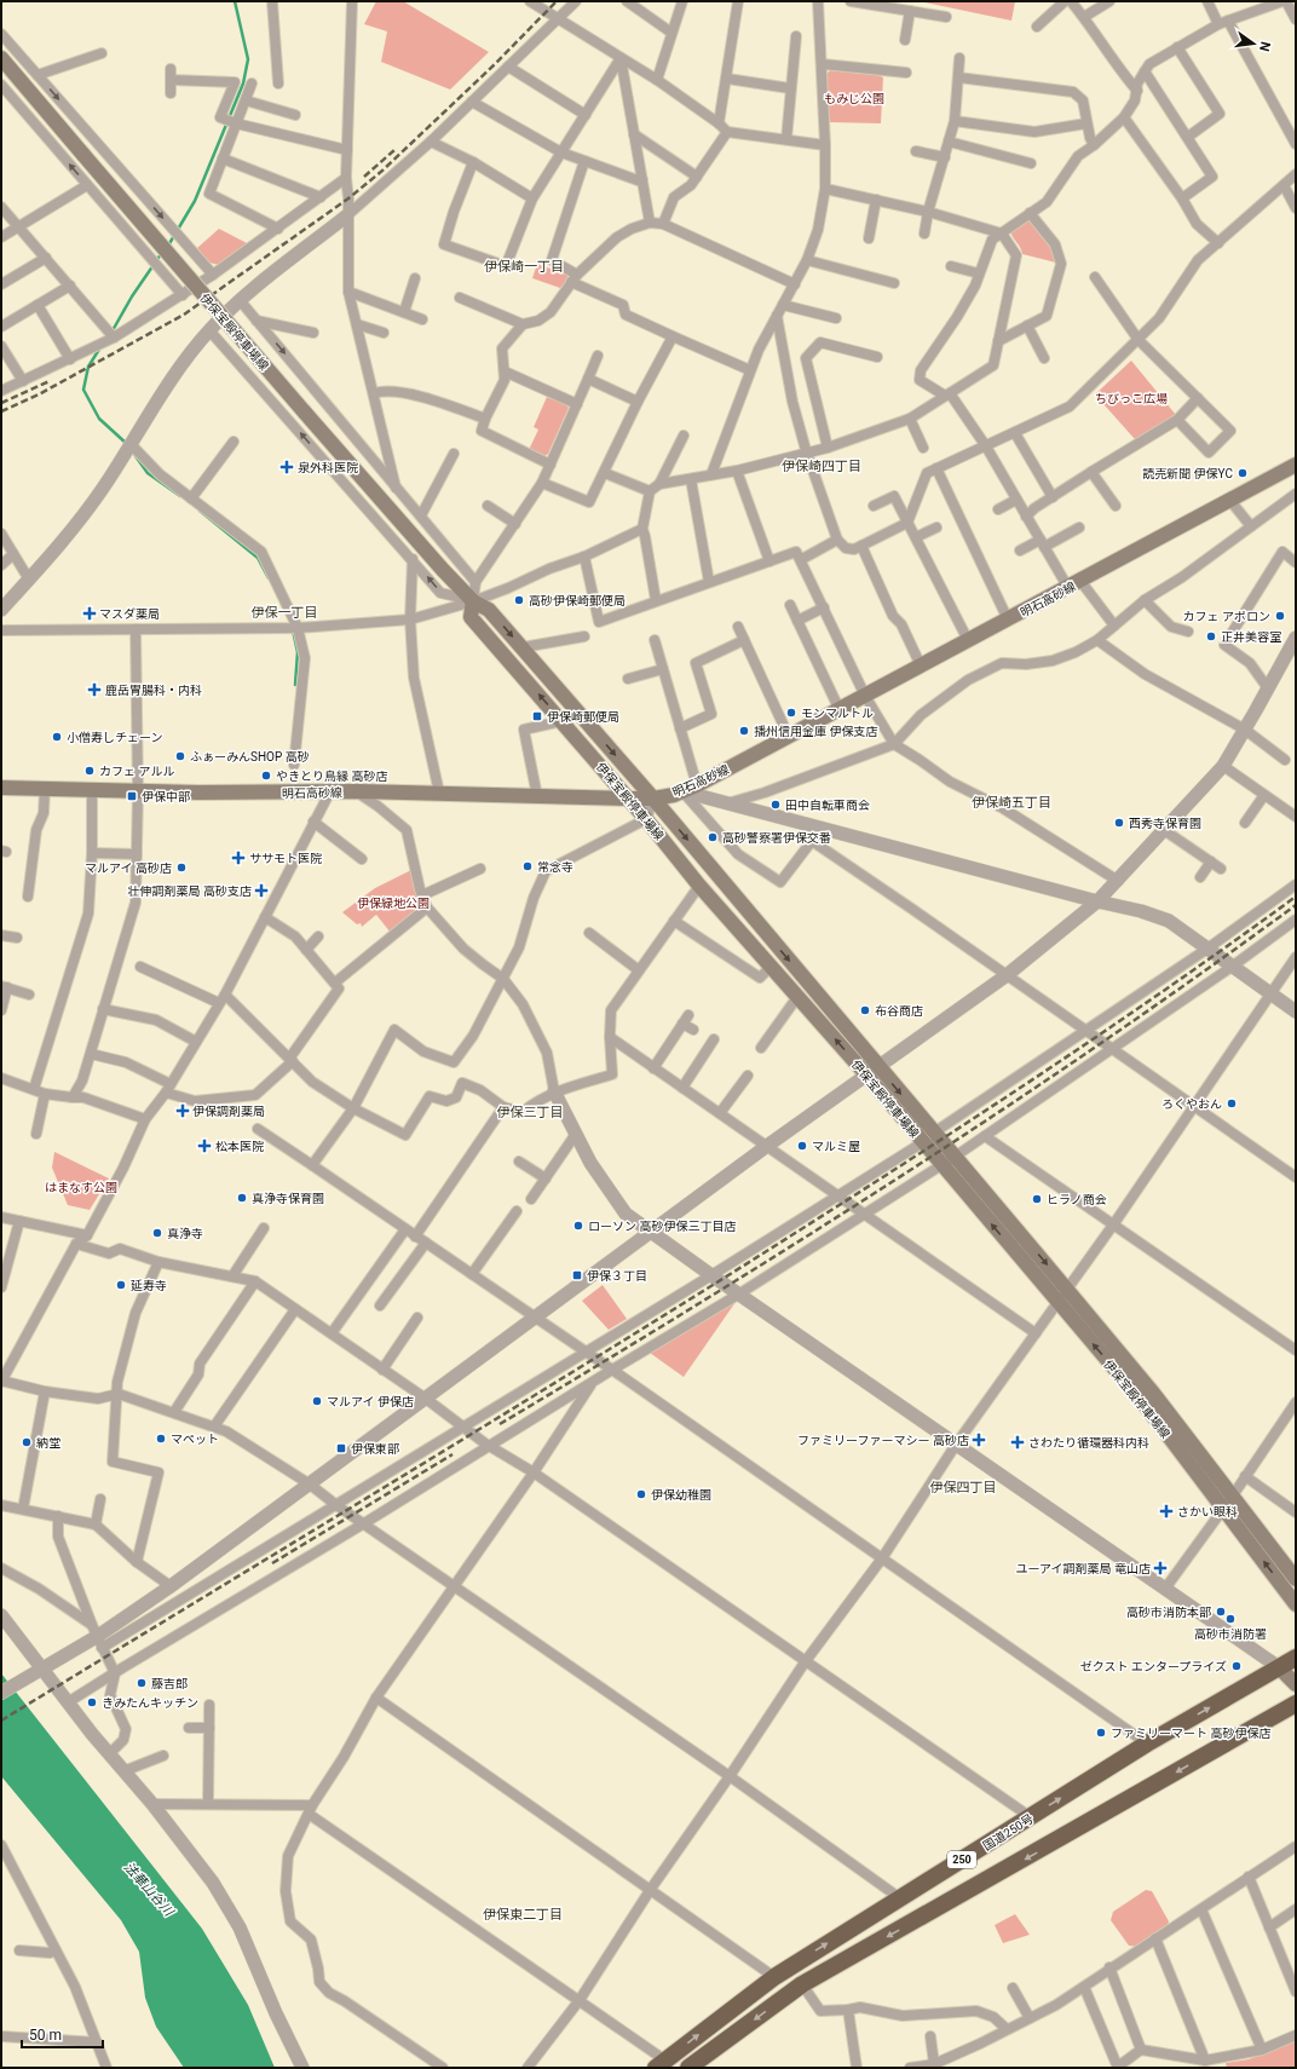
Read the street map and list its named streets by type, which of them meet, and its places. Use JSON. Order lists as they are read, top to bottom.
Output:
{
  "streets": {
    "highway": ["国道250号", "250"],
    "main road": ["伊保宝殿停車場線", "明石高砂線"]
  },
  "crossings": [
    ["伊保宝殿停車場線", "明石高砂線"]
  ],
  "districts": [
    "伊保崎一丁目",
    "伊保崎四丁目",
    "伊保一丁目",
    "伊保崎五丁目",
    "伊保三丁目",
    "伊保四丁目",
    "伊保東二丁目"
  ],
  "water": ["法華山谷川"],
  "parks": [
    "もみじ公園",
    "ちびっこ広場",
    "伊保緑地公園",
    "はまなす公園"
  ],
  "places": {
    "health": [
      "泉外科医院",
      "マスダ薬局",
      "鹿岳胃腸科・内科",
      "ササモト医院",
      "壮伸調剤薬局 高砂支店",
      "伊保調剤薬局",
      "松本医院",
      "ファミリーファーマシー 高砂店",
      "さわたり循環器科内科",
      "さかい眼科",
      "ユーアイ調剤薬局 竜山店"
    ],
    "other": [
      "読売新聞 伊保YC",
      "高砂伊保崎郵便局",
      "カフェ アポロン",
      "正井美容室",
      "モンマルトル",
      "播州信用金庫 伊保支店",
      "小僧寿しチェーン",
      "ふぁーみんSHOP 高砂",
      "カフェ アルル",
      "やきとり鳥縁 高砂店",
      "田中自転車商会",
      "西秀寺保育園",
      "高砂警察署伊保交番",
      "常念寺",
      "マルアイ 高砂店",
      "布谷商店",
      "ろくやおん",
      "マルミ屋",
      "真浄寺保育園",
      "ヒラノ商会",
      "ローソン 高砂伊保三丁目店",
      "真浄寺",
      "延寿寺",
      "マルアイ 伊保店",
      "マペット",
      "納堂",
      "伊保幼稚園",
      "高砂市消防本部",
      "高砂市消防署",
      "ゼクスト エンタープライズ",
      "藤吉郎",
      "きみたんキッチン",
      "ファミリーマート 高砂伊保店"
    ],
    "transit": [
      "伊保崎郵便局",
      "伊保中部",
      "伊保３丁目",
      "伊保東部"
    ]
  },
  "scale_bar": "50 m",
  "north": "right"
}
